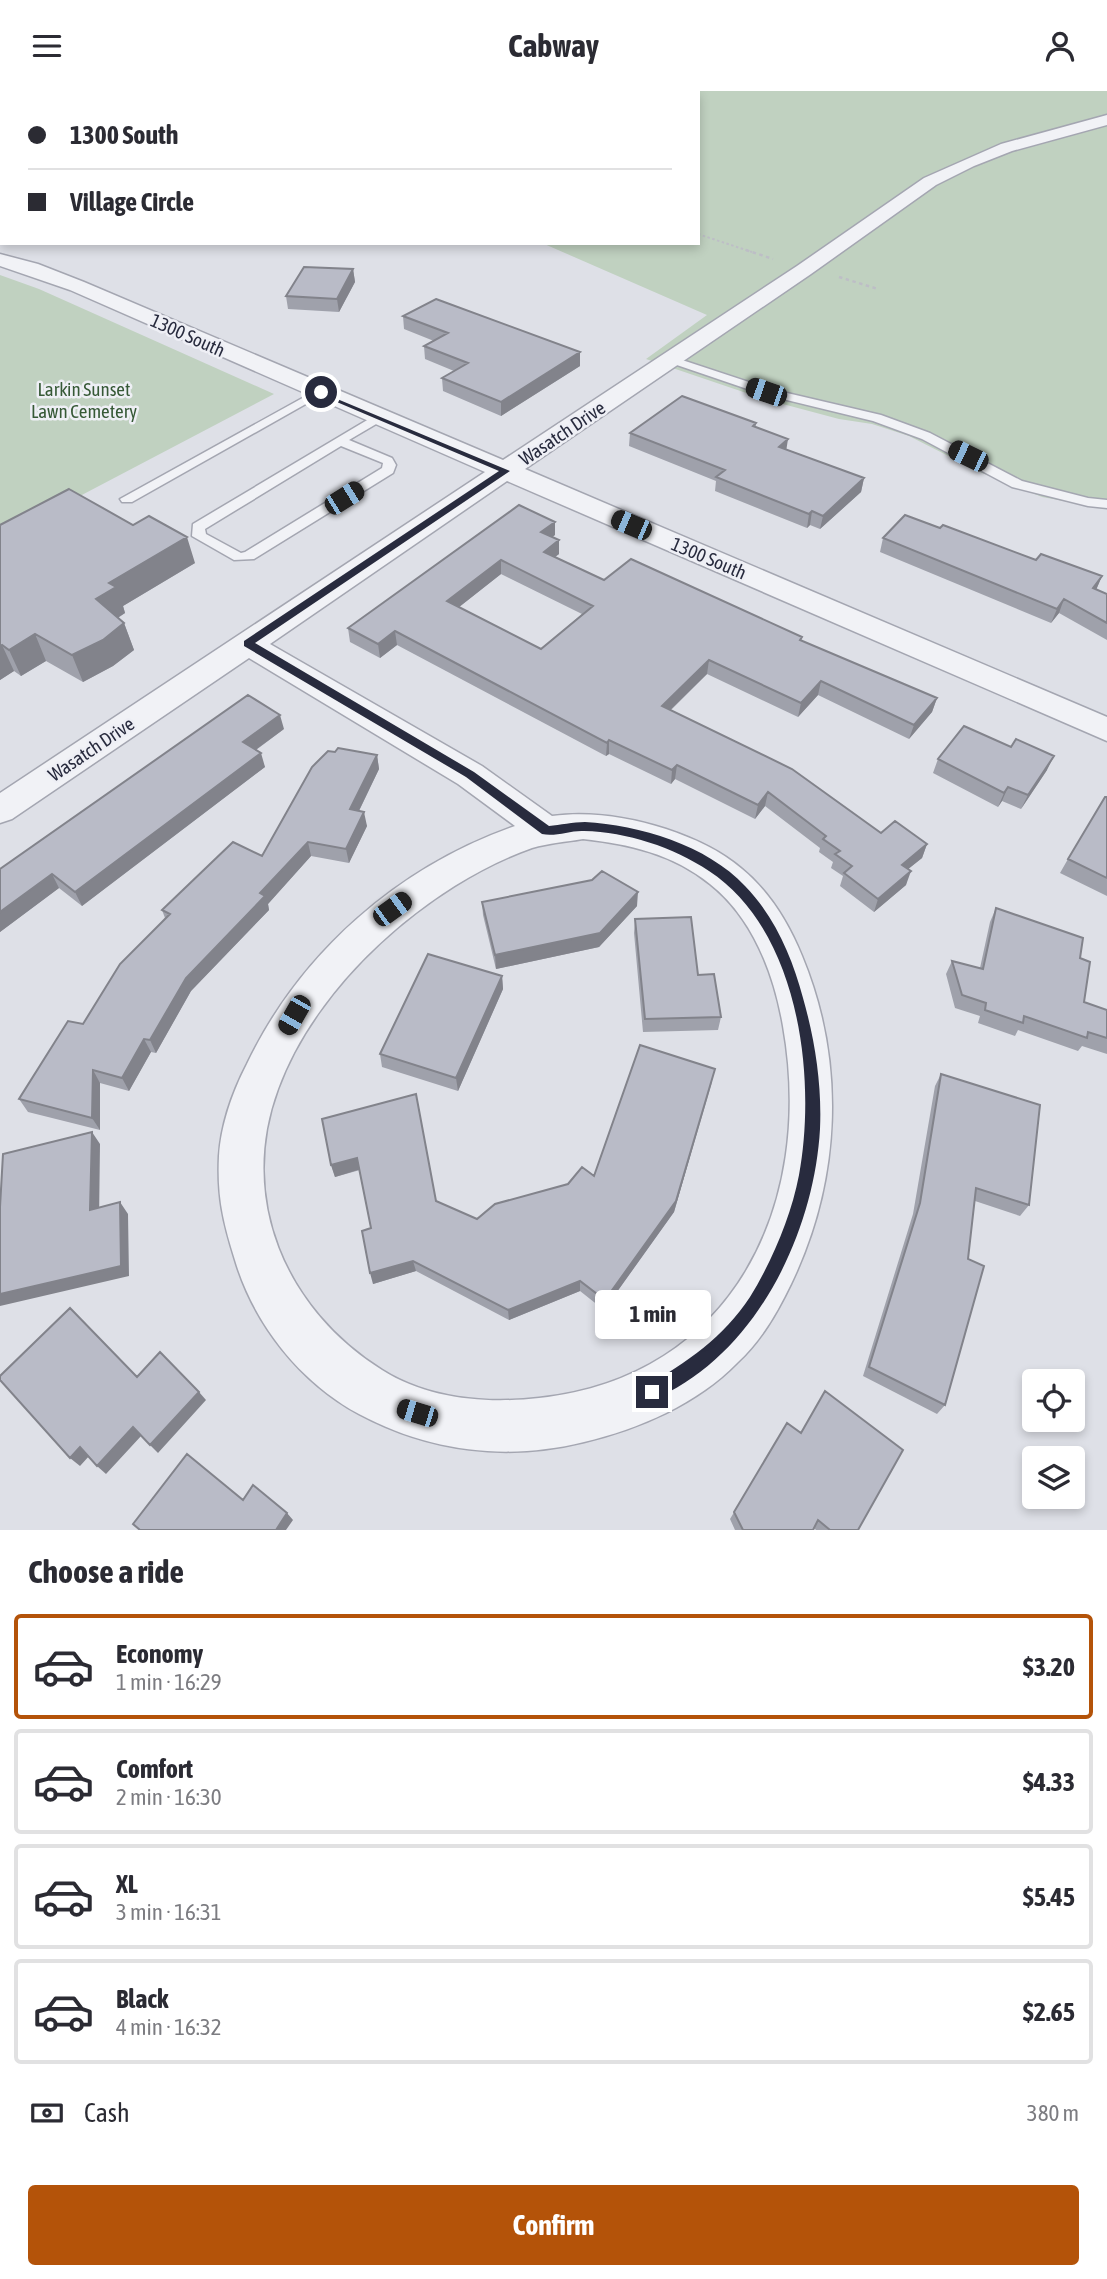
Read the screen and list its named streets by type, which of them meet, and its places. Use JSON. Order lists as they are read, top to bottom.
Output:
{
  "streets": {
    "street": ["1300 South", "Wasatch Drive"]
  },
  "crossings": [
    ["1300 South", "Wasatch Drive"]
  ],
  "parks": ["Larkin Sunset Lawn Cemetery"],
  "page": {
    "header": "Cabway",
    "banner": ["1300 South", "Village Circle"],
    "bubble": "1 min",
    "heading": "Choose a ride",
    "list": [
      {
        "name": "Economy",
        "note": "1 min · 16:29",
        "value": "$3.20"
      },
      {
        "name": "Comfort",
        "note": "2 min · 16:30",
        "value": "$4.33"
      },
      {
        "name": "XL",
        "note": "3 min · 16:31",
        "value": "$5.45"
      },
      {
        "name": "Black",
        "note": "4 min · 16:32",
        "value": "$2.65"
      }
    ],
    "pay": ["Cash", "380 m"],
    "buttons": "Confirm"
  }
}
